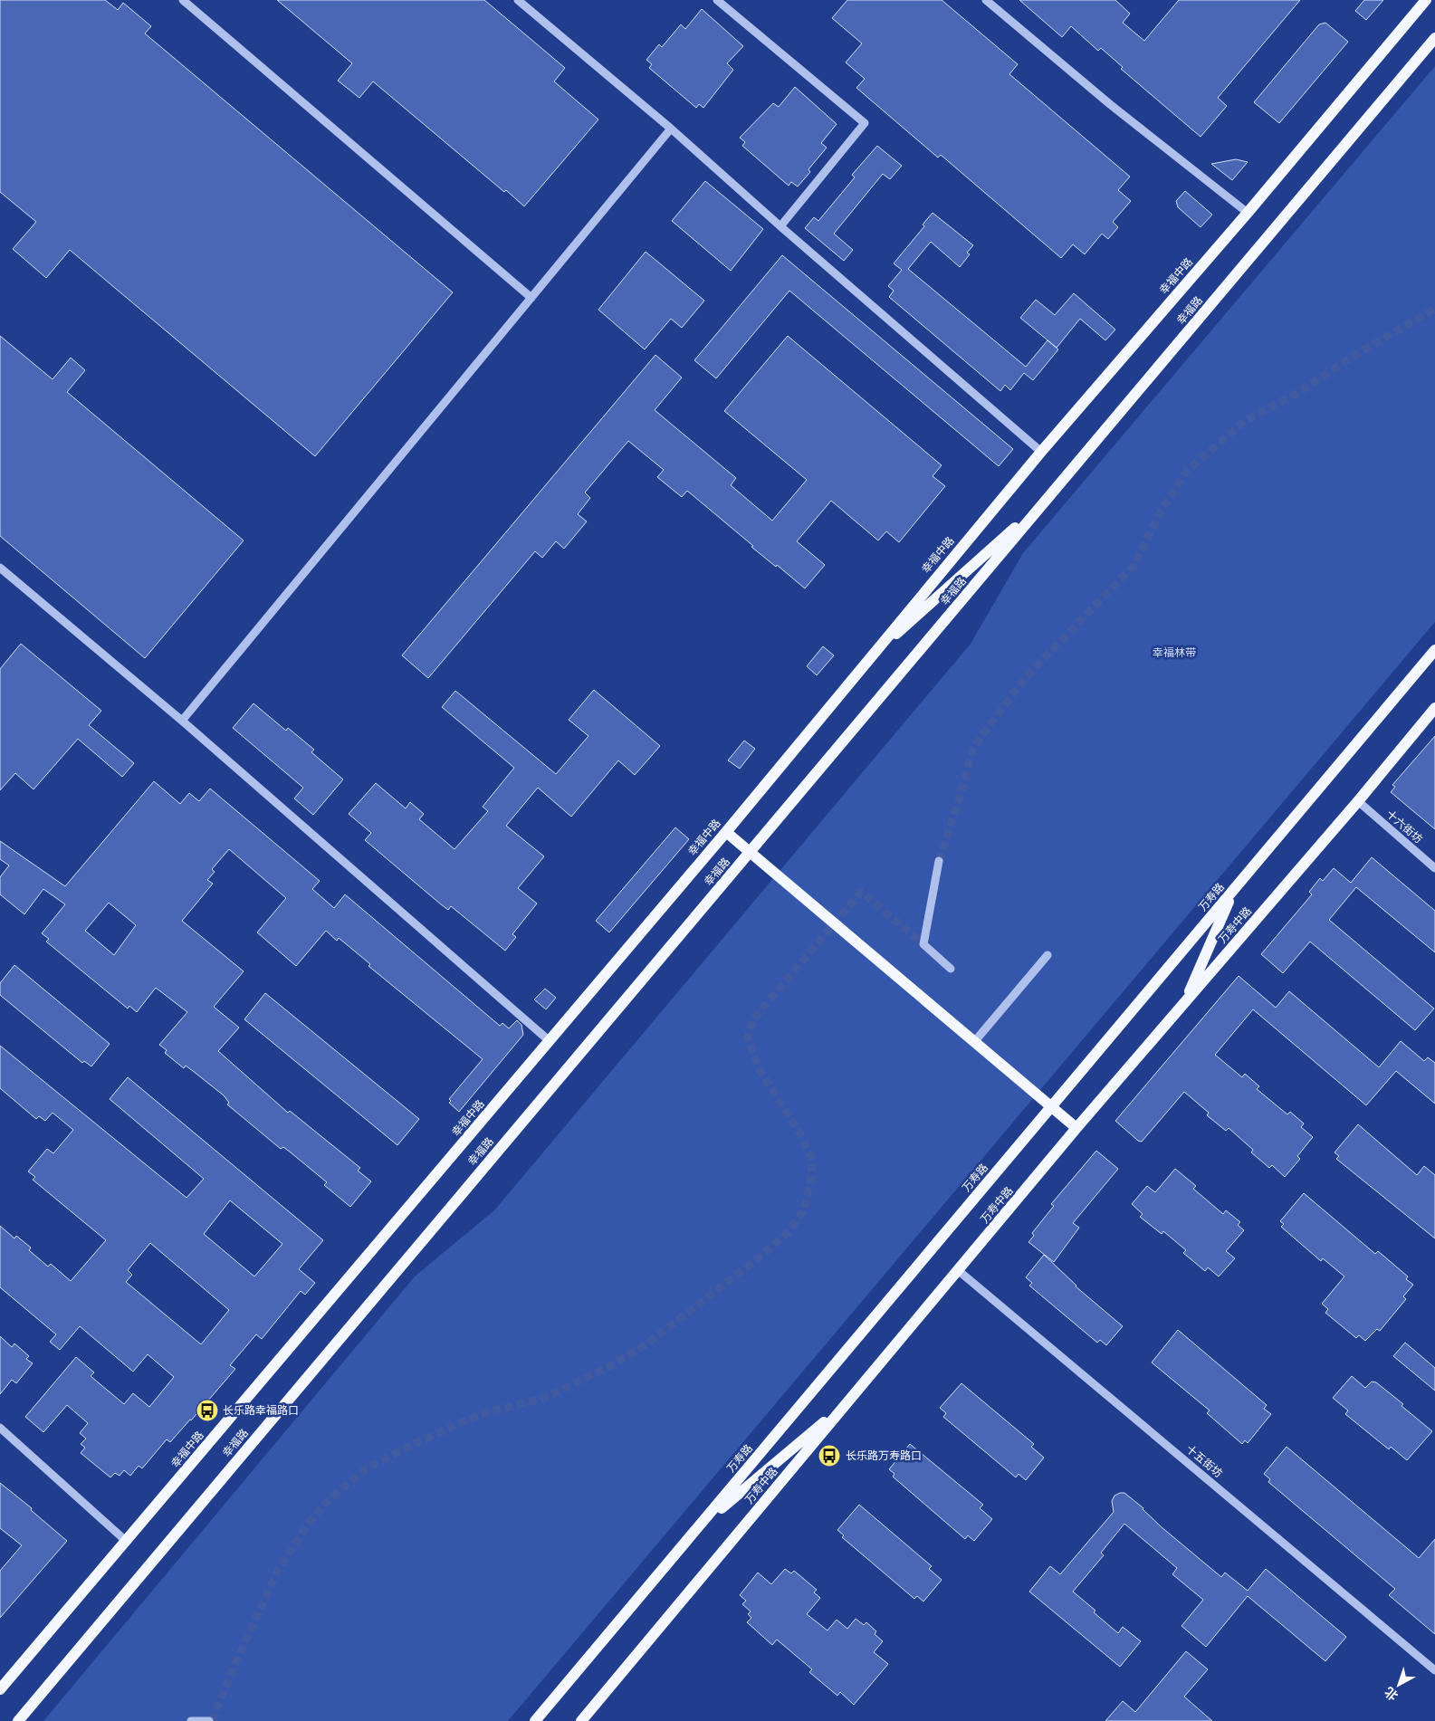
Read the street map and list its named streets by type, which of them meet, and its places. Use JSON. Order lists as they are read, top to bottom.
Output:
{
  "streets": {
    "main road": [
      "幸福中路",
      "幸福路",
      "万寿路",
      "万寿中路"
    ],
    "street": ["十六街坊", "十五街坊"]
  },
  "crossings": [
    ["十六街坊", "万寿中路"],
    ["万寿中路", "十五街坊"]
  ],
  "parks": ["幸福林带"],
  "places": {
    "bus stop": ["长乐路幸福路口", "长乐路万寿路口"]
  },
  "north": "bottom left"
}
